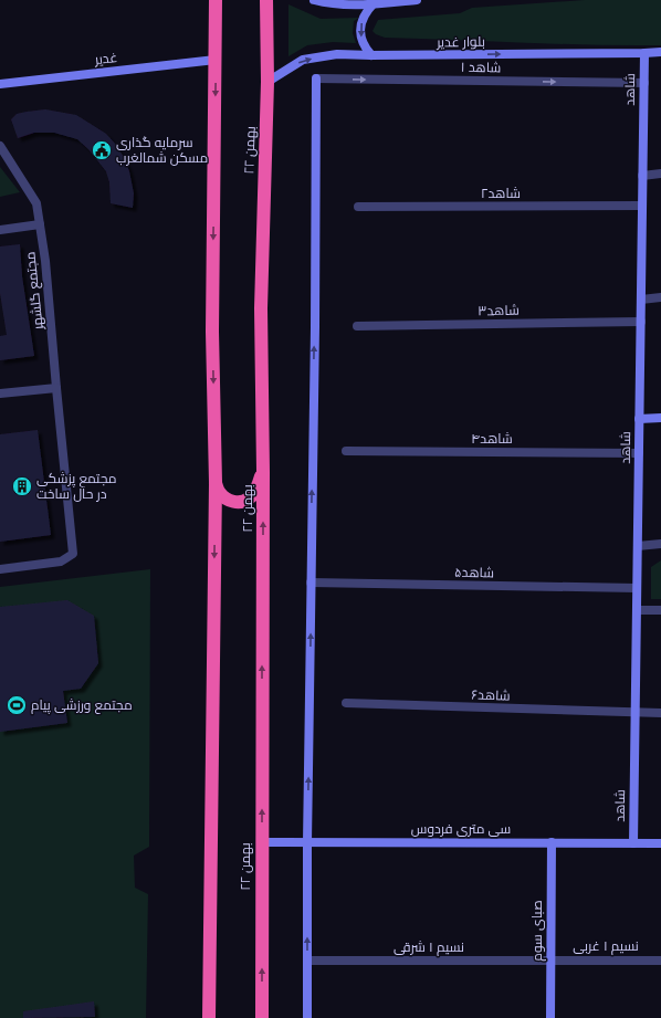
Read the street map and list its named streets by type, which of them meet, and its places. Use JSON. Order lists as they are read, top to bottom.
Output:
{
  "streets": {
    "highway": ["۲۲ بهمن"],
    "main road": [
      "بلوار غدیر",
      "غدیر",
      "شاهد",
      "سی متری فردوس",
      "صبای سوم"
    ],
    "street": [
      "شاهد ۱",
      "شاهد۲",
      "مجتمع گلشهر",
      "شاهد۳",
      "شاهد۴",
      "شاهد۵",
      "شاهد۶",
      "نسیم ۱ غربی",
      "نسیم ۱ شرقی"
    ]
  },
  "crossings": [
    ["بلوار غدیر", "شاهد"],
    ["بلوار غدیر", "۲۲ بهمن"],
    ["شاهد ۱", "شاهد"],
    ["شاهد", "شاهد۲"],
    ["شاهد", "شاهد۳"],
    ["شاهد", "شاهد۴"],
    ["شاهد", "شاهد۵"],
    ["شاهد", "شاهد۶"],
    ["شاهد", "سی متری فردوس"],
    ["۲۲ بهمن", "سی متری فردوس"],
    ["سی متری فردوس", "صبای سوم"],
    ["صبای سوم", "نسیم ۱ غربی"],
    ["صبای سوم", "نسیم ۱ شرقی"],
    ["نسیم ۱ غربی", "نسیم ۱ شرقی"]
  ],
  "one_way": ["بلوار غدیر", "شاهد ۱"],
  "places": {
    "public building": ["سرمایه گذاری مسکن شمالغرب"],
    "building": ["مجتمع پزشکی در حال ساخت"],
    "sports": ["مجتمع ورزشی پیام"]
  }
}
